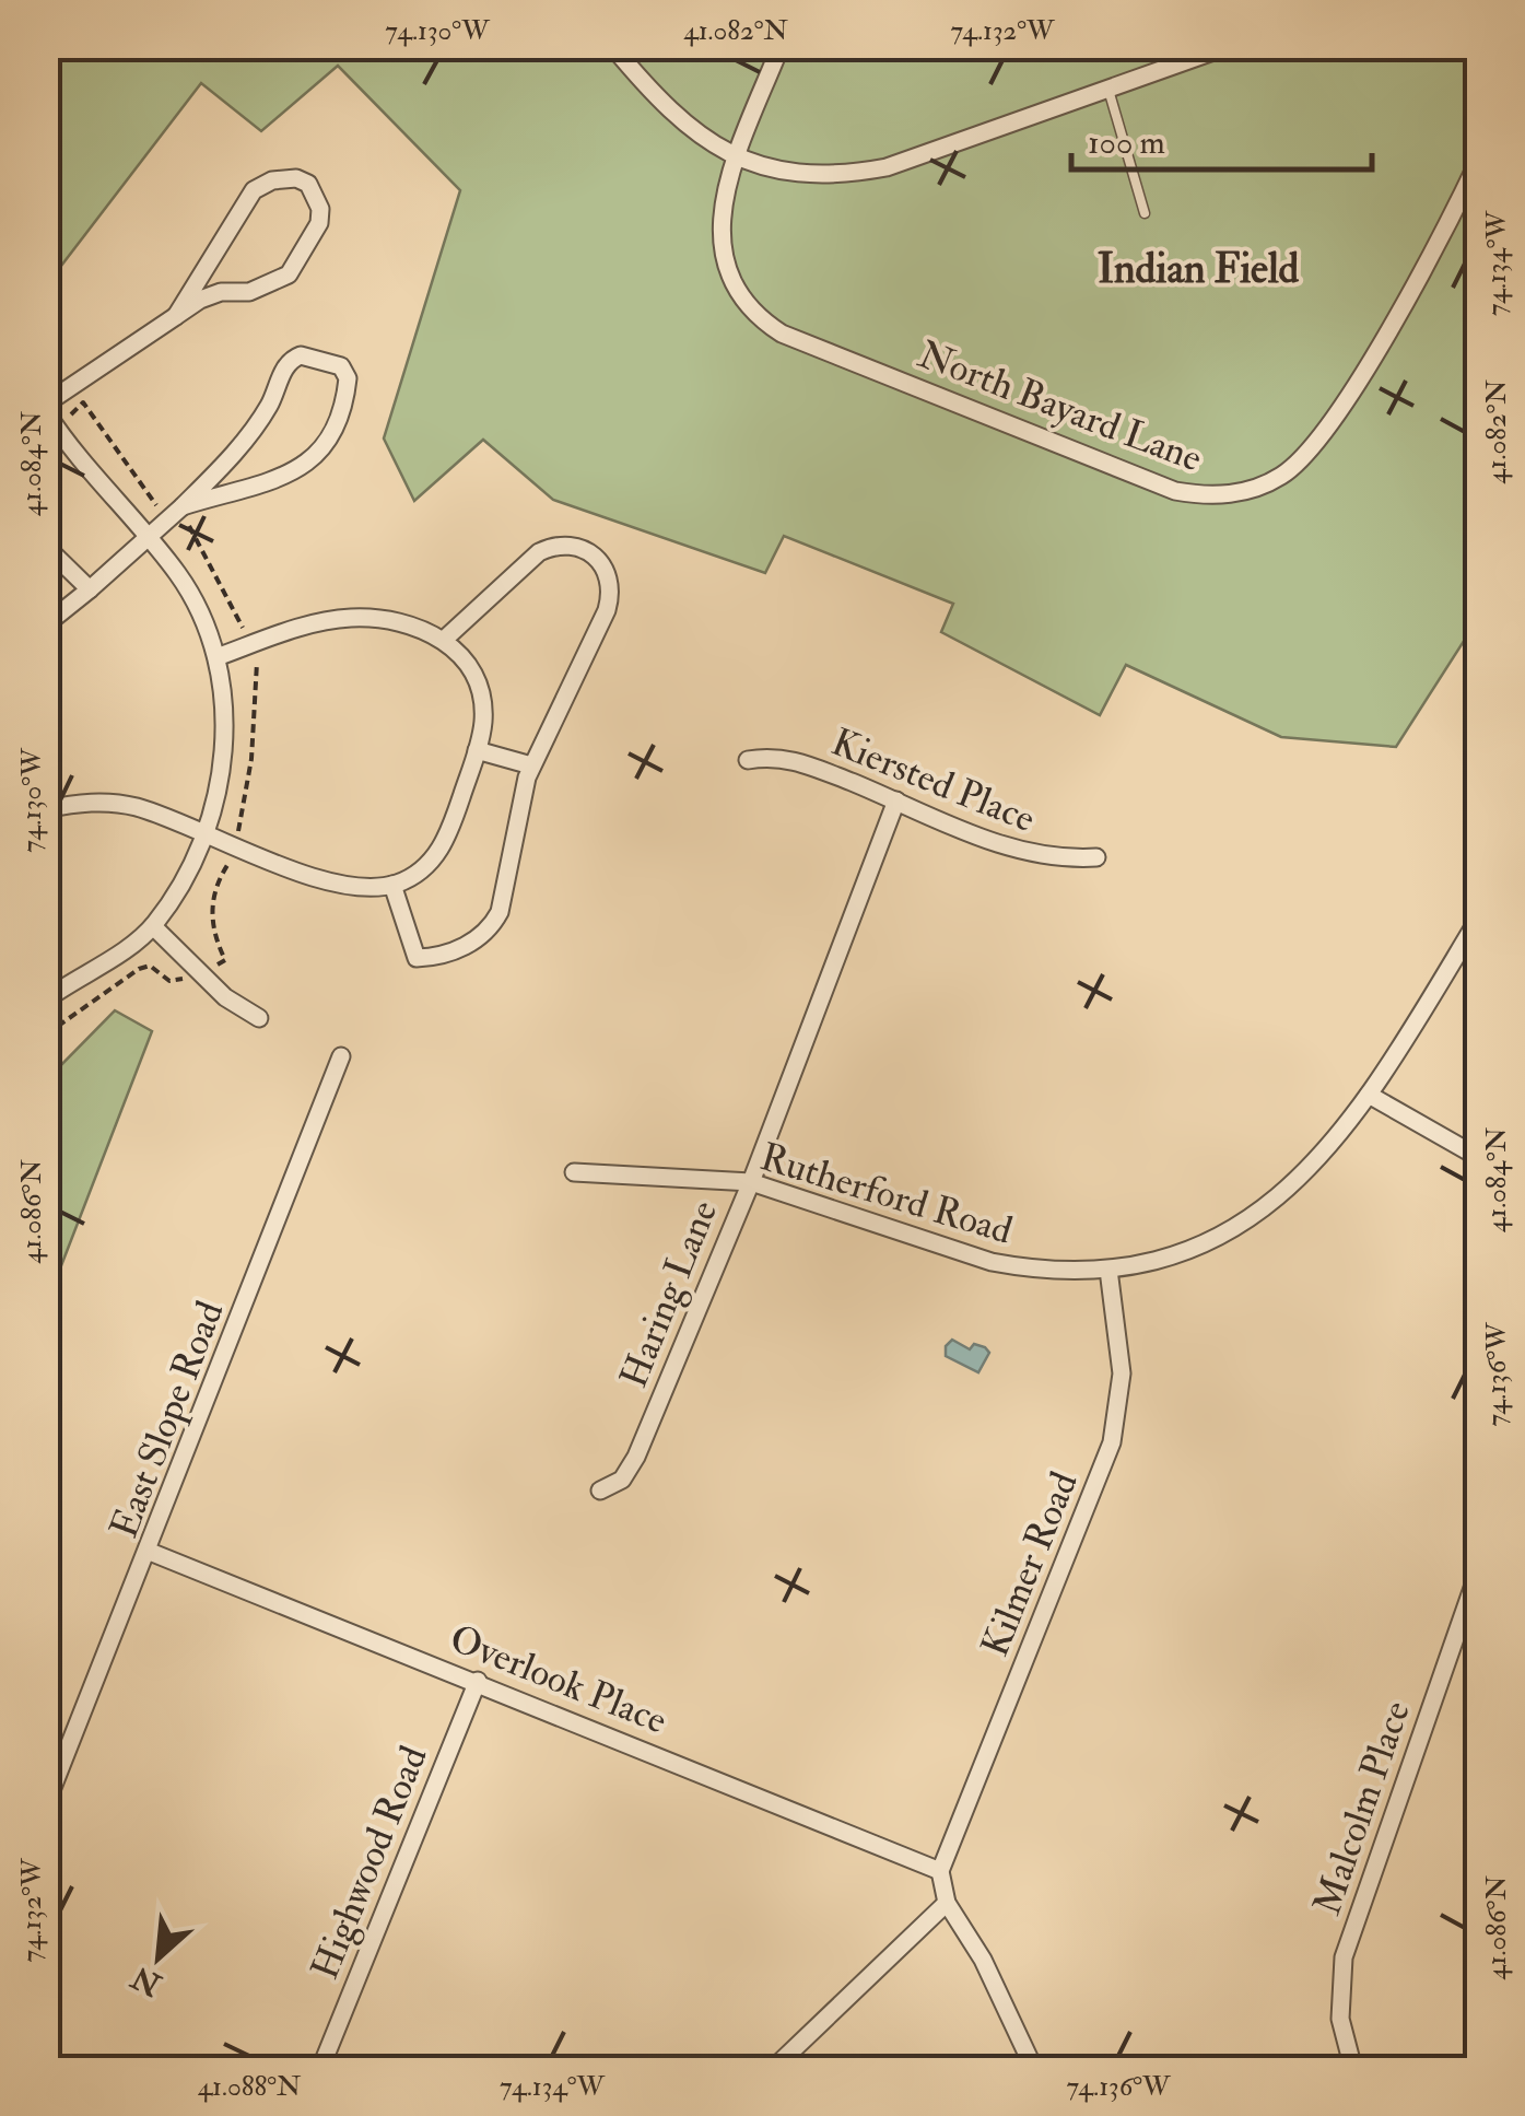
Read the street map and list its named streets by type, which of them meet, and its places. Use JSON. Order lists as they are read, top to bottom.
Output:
{
  "streets": {
    "street": [
      "North Bayard Lane",
      "Kiersted Place",
      "Rutherford Road",
      "Haring Lane",
      "East Slope Road",
      "Kilmer Road",
      "Overlook Place",
      "Malcolm Place",
      "Highwood Road"
    ]
  },
  "crossings": [
    ["Kiersted Place", "Haring Lane"],
    ["Rutherford Road", "Haring Lane"],
    ["Rutherford Road", "Kilmer Road"],
    ["East Slope Road", "Overlook Place"],
    ["Kilmer Road", "Overlook Place"],
    ["Overlook Place", "Highwood Road"]
  ],
  "districts": ["Indian Field"],
  "scale_bar": "100 m",
  "north": "bottom left",
  "coordinates": [
    "74.130°W",
    "41.082°N",
    "74.132°W",
    "74.134°W",
    "41.084°N",
    "41.086°N",
    "74.136°W",
    "41.088°N"
  ]
}
